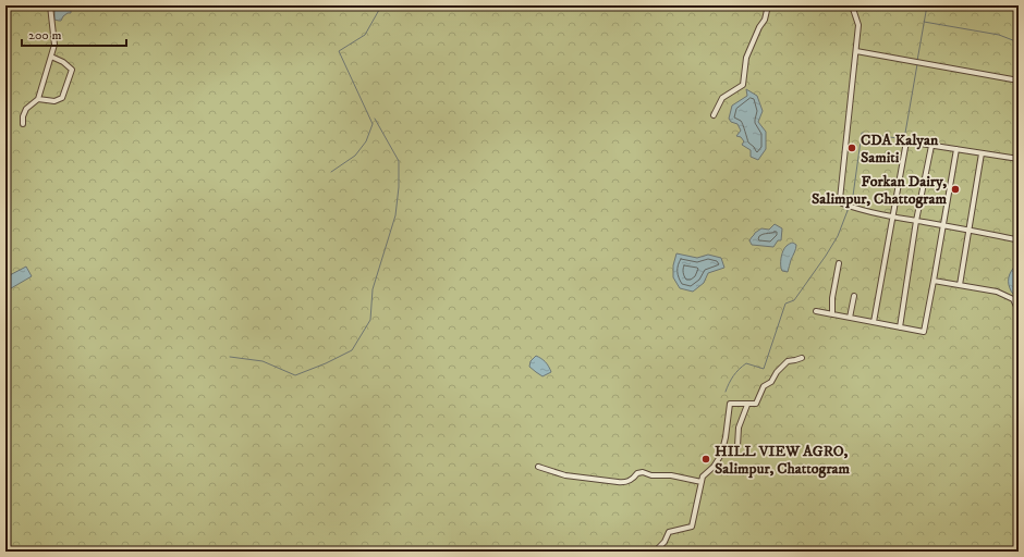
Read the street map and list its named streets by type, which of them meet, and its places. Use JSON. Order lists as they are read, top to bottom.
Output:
{
  "places": ["CDA Kalyan Samiti", "Forkan Dairy, Salimpur, Chattogram", "HILL VIEW AGRO, Salimpur, Chattogram"],
  "scale_bar": "200 m"
}
